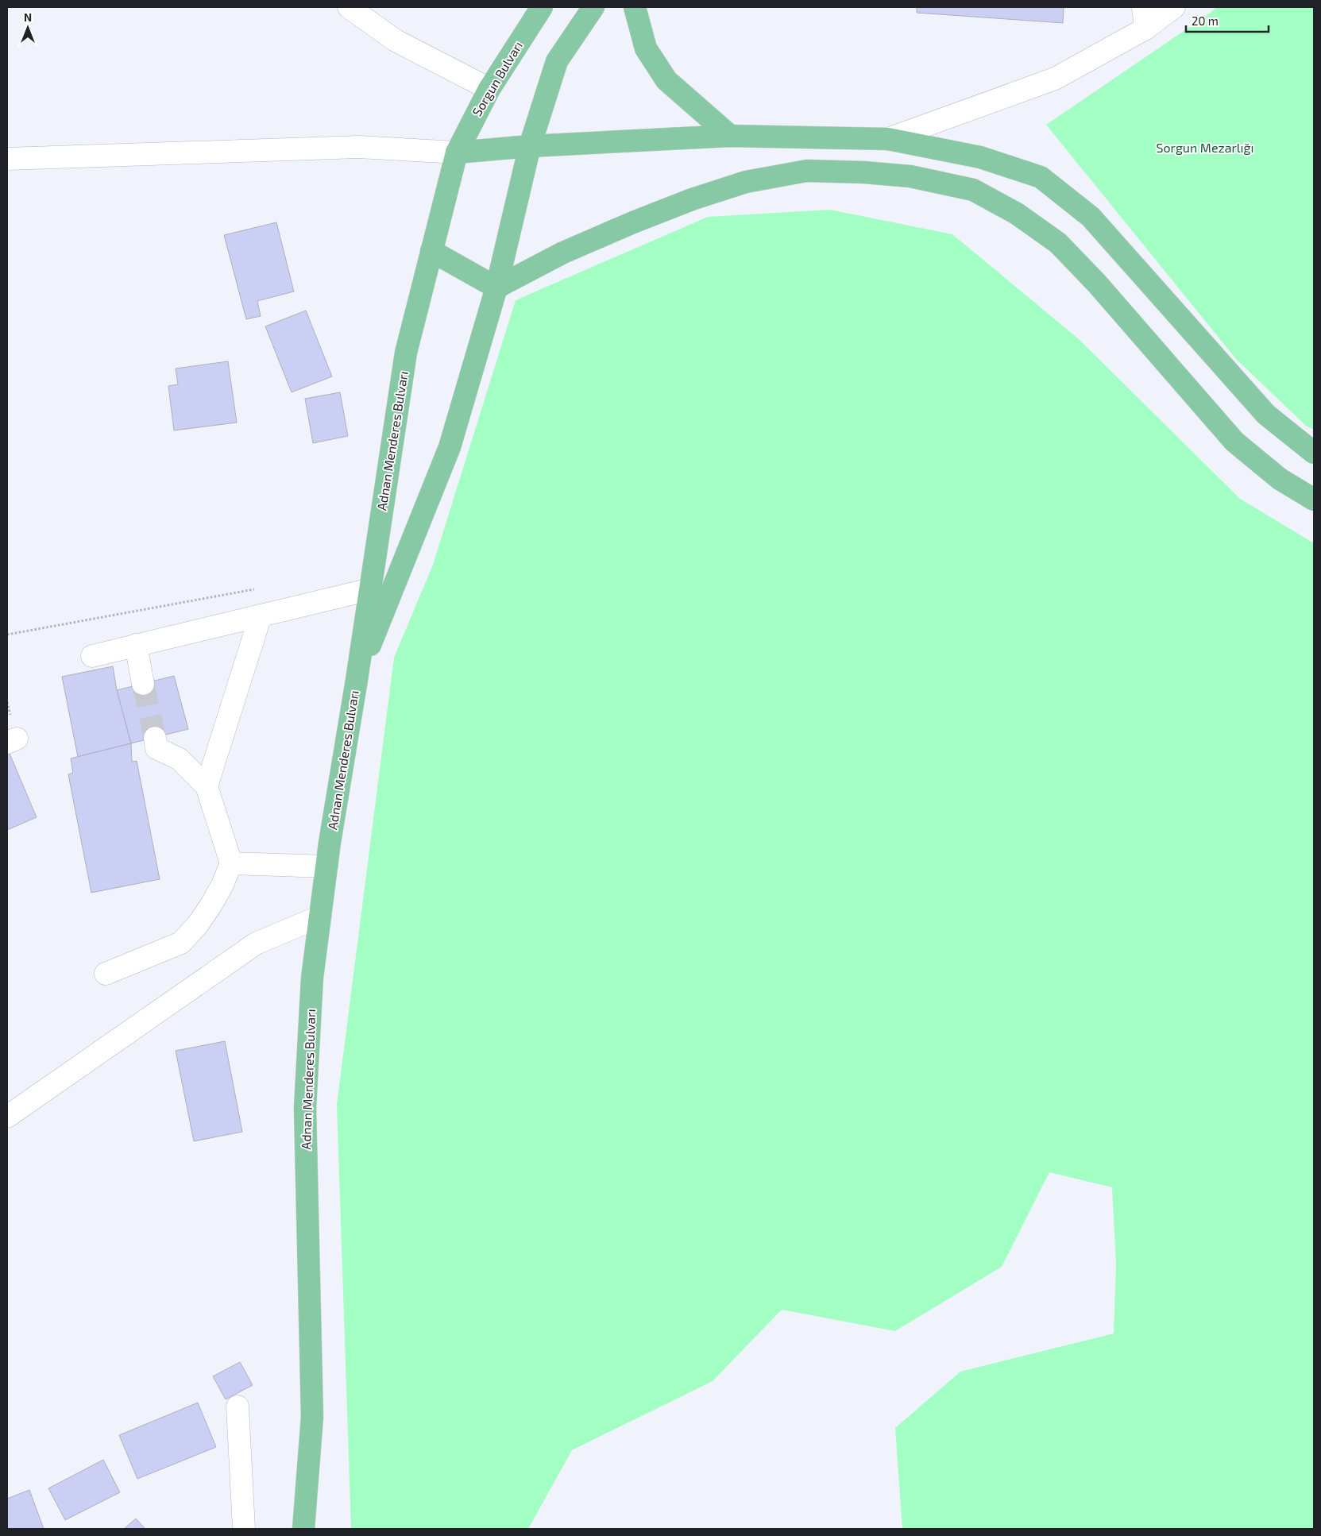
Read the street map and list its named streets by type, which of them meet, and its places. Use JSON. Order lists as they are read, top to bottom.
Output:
{
  "streets": {
    "main road": ["Sorgun Bulvarı", "Adnan Menderes Bulvarı"]
  },
  "crossings": [
    ["Sorgun Bulvarı", "Adnan Menderes Bulvarı"]
  ],
  "parks": ["Sorgun Mezarlığı"],
  "scale_bar": "20 m",
  "north": "top"
}
